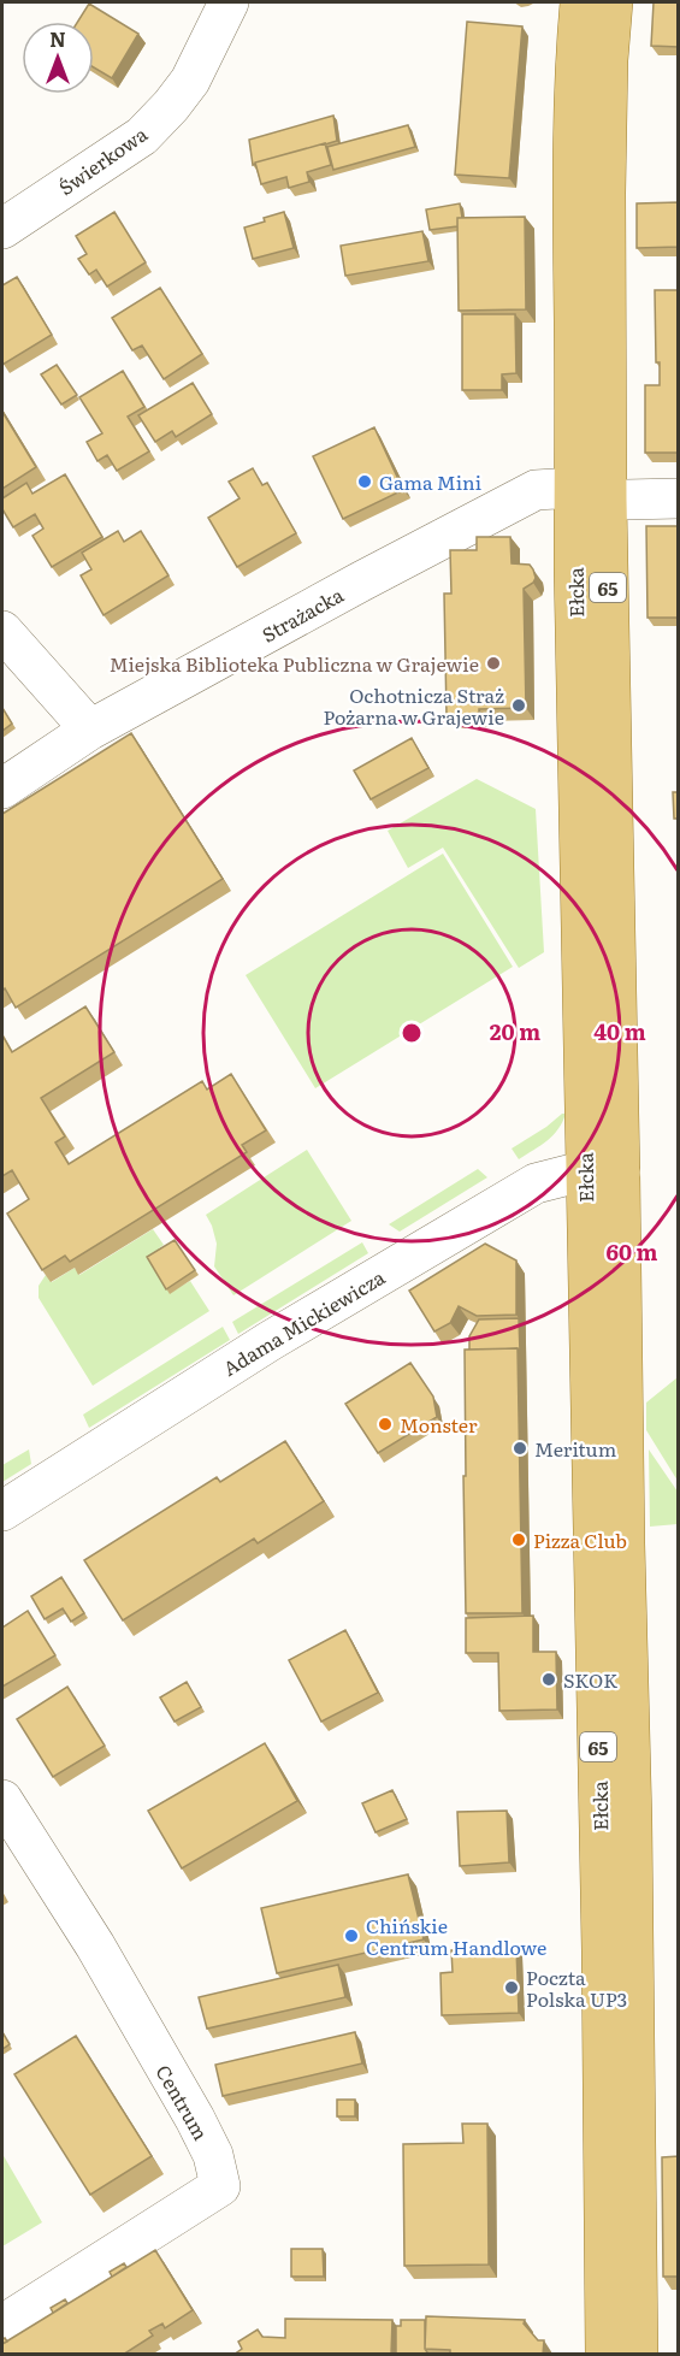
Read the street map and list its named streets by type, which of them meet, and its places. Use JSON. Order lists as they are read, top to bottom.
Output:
{
  "streets": {
    "main road": ["65", "Ełcka"],
    "street": [
      "Świerkowa",
      "Strażacka",
      "Adama Mickiewicza",
      "Centrum"
    ]
  },
  "crossings": [
    ["Ełcka", "Strażacka"],
    ["Ełcka", "Adama Mickiewicza"]
  ],
  "places": [
    "Gama Mini",
    "Miejska Biblioteka Publiczna w Grajewie",
    "Ochotnicza Straż Pożarna w Grajewie",
    "Monster",
    "Meritum",
    "Pizza Club",
    "SKOK",
    "Chińskie Centrum Handlowe",
    "Poczta Polska UP3"
  ],
  "north": "top",
  "rings": ["20 m", "40 m", "60 m"]
}
